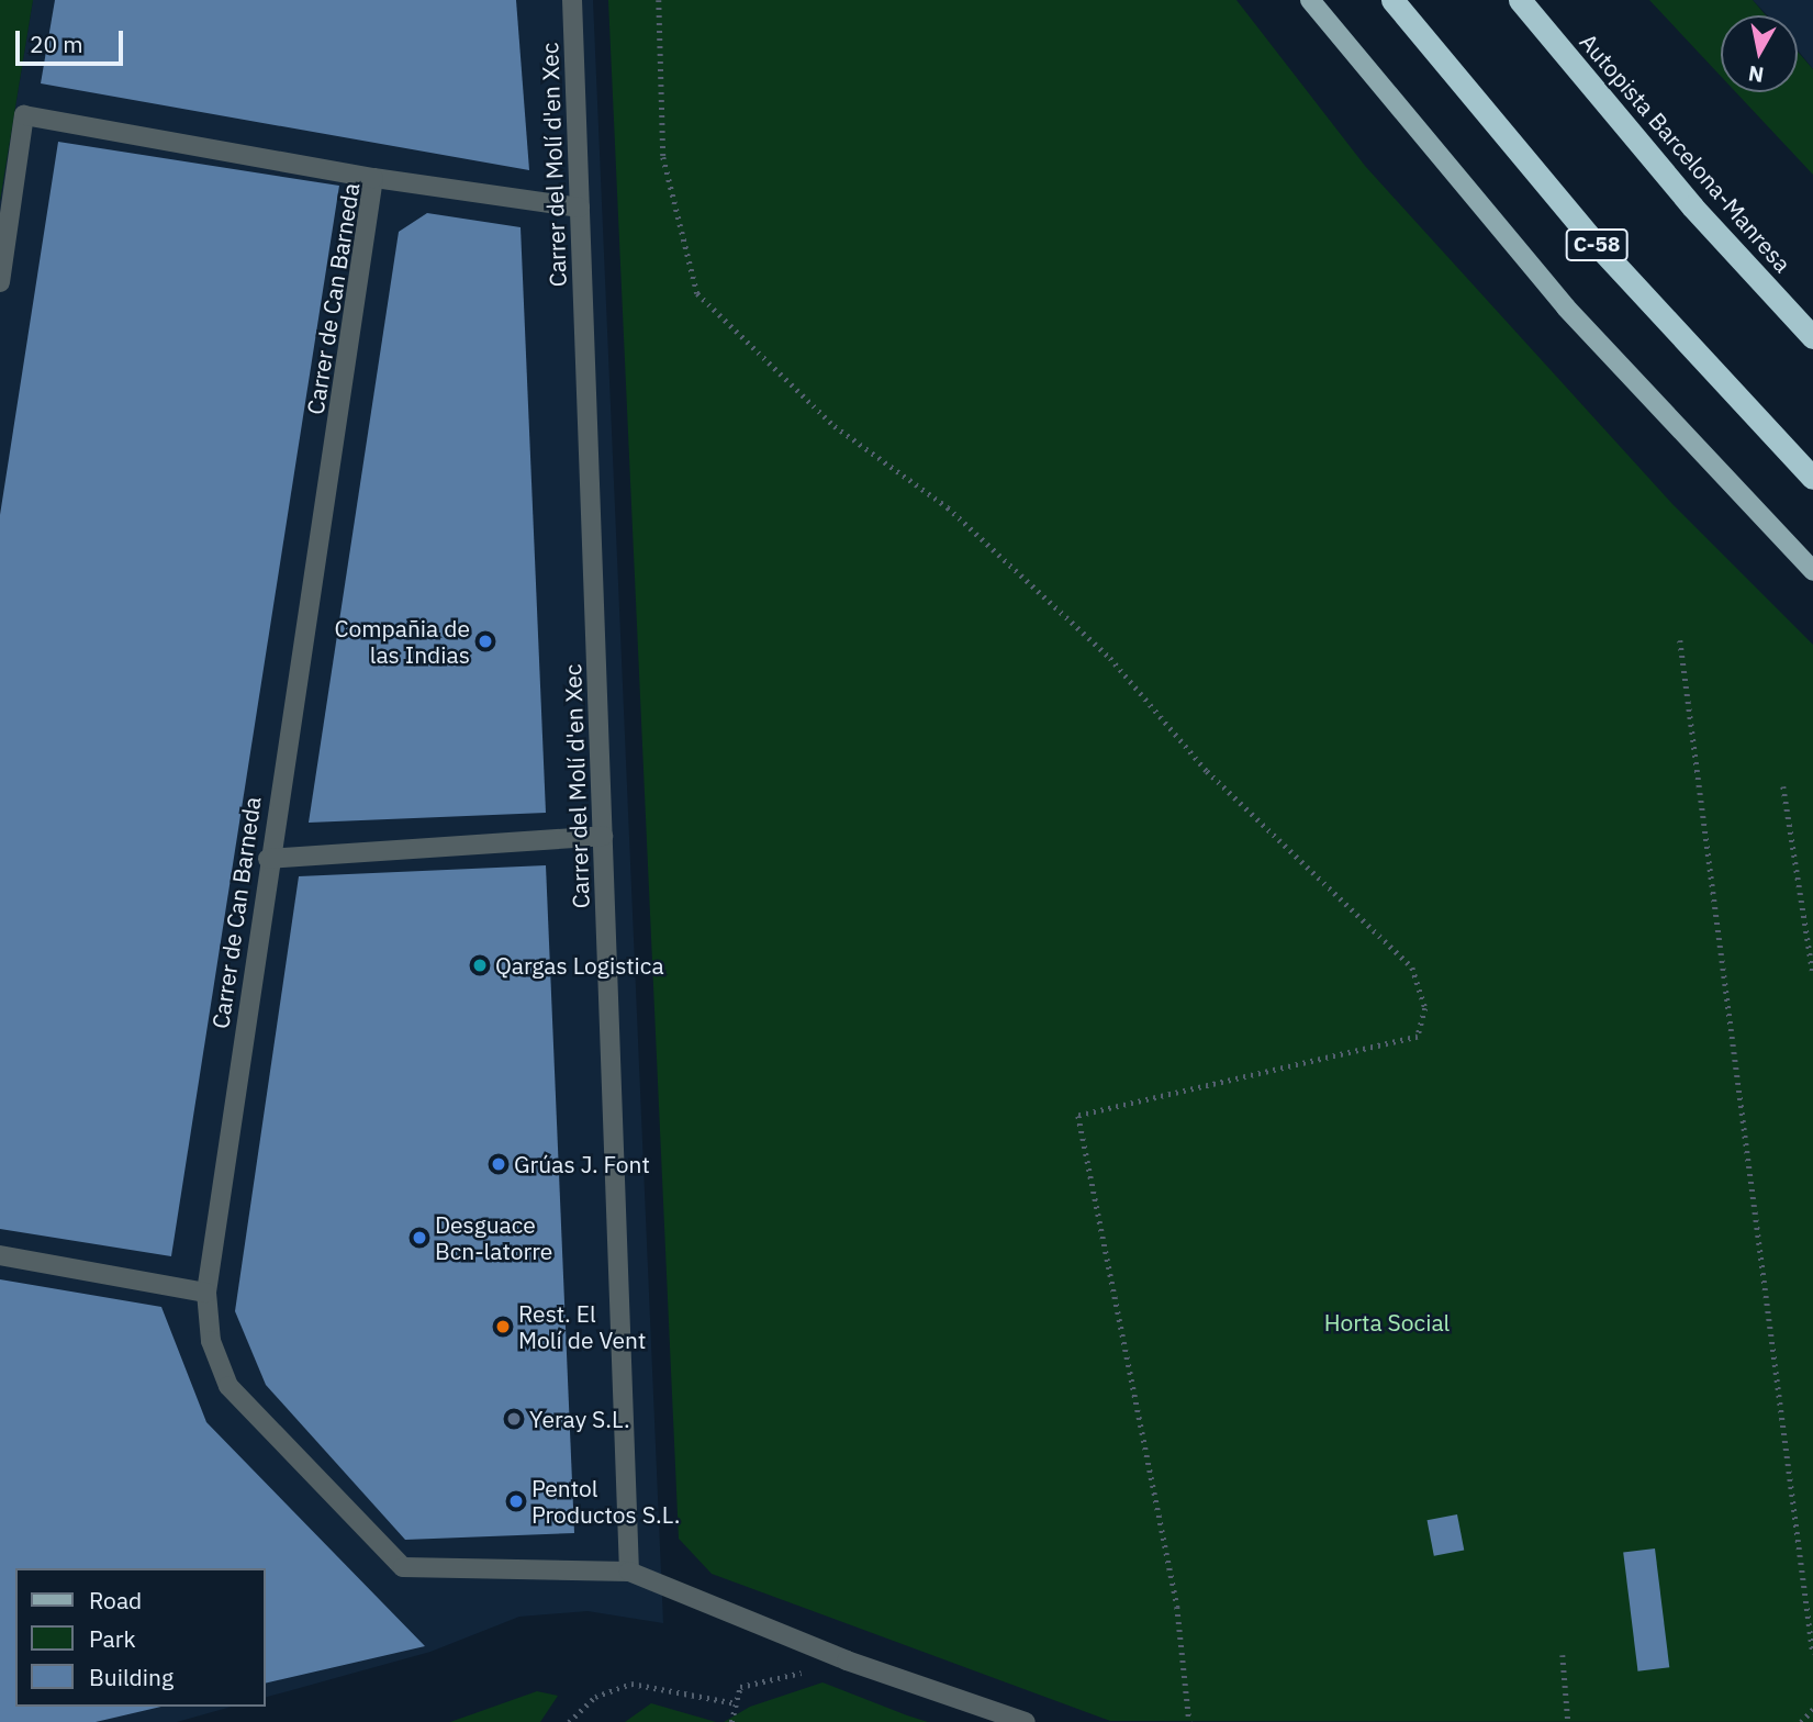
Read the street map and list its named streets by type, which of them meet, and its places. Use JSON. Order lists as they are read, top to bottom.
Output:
{
  "streets": {
    "highway": ["Autopista Barcelona-Manresa", "C-58"],
    "street": ["Carrer del Molí d'en Xec", "Carrer de Can Barneda"]
  },
  "crossings": [
    ["Carrer del Molí d'en Xec", "Carrer de Can Barneda"]
  ],
  "parks": ["Horta Social"],
  "places": [
    "Compañia de las Indias",
    "Qargas Logistica",
    "Grúas J. Font",
    "Desguace Bcn-latorre",
    "Rest. El Molí de Vent",
    "Yeray S.L.",
    "Pentol Productos S.L."
  ],
  "legend": ["Road", "Park", "Building"],
  "scale_bar": "20 m",
  "north": "bottom"
}
